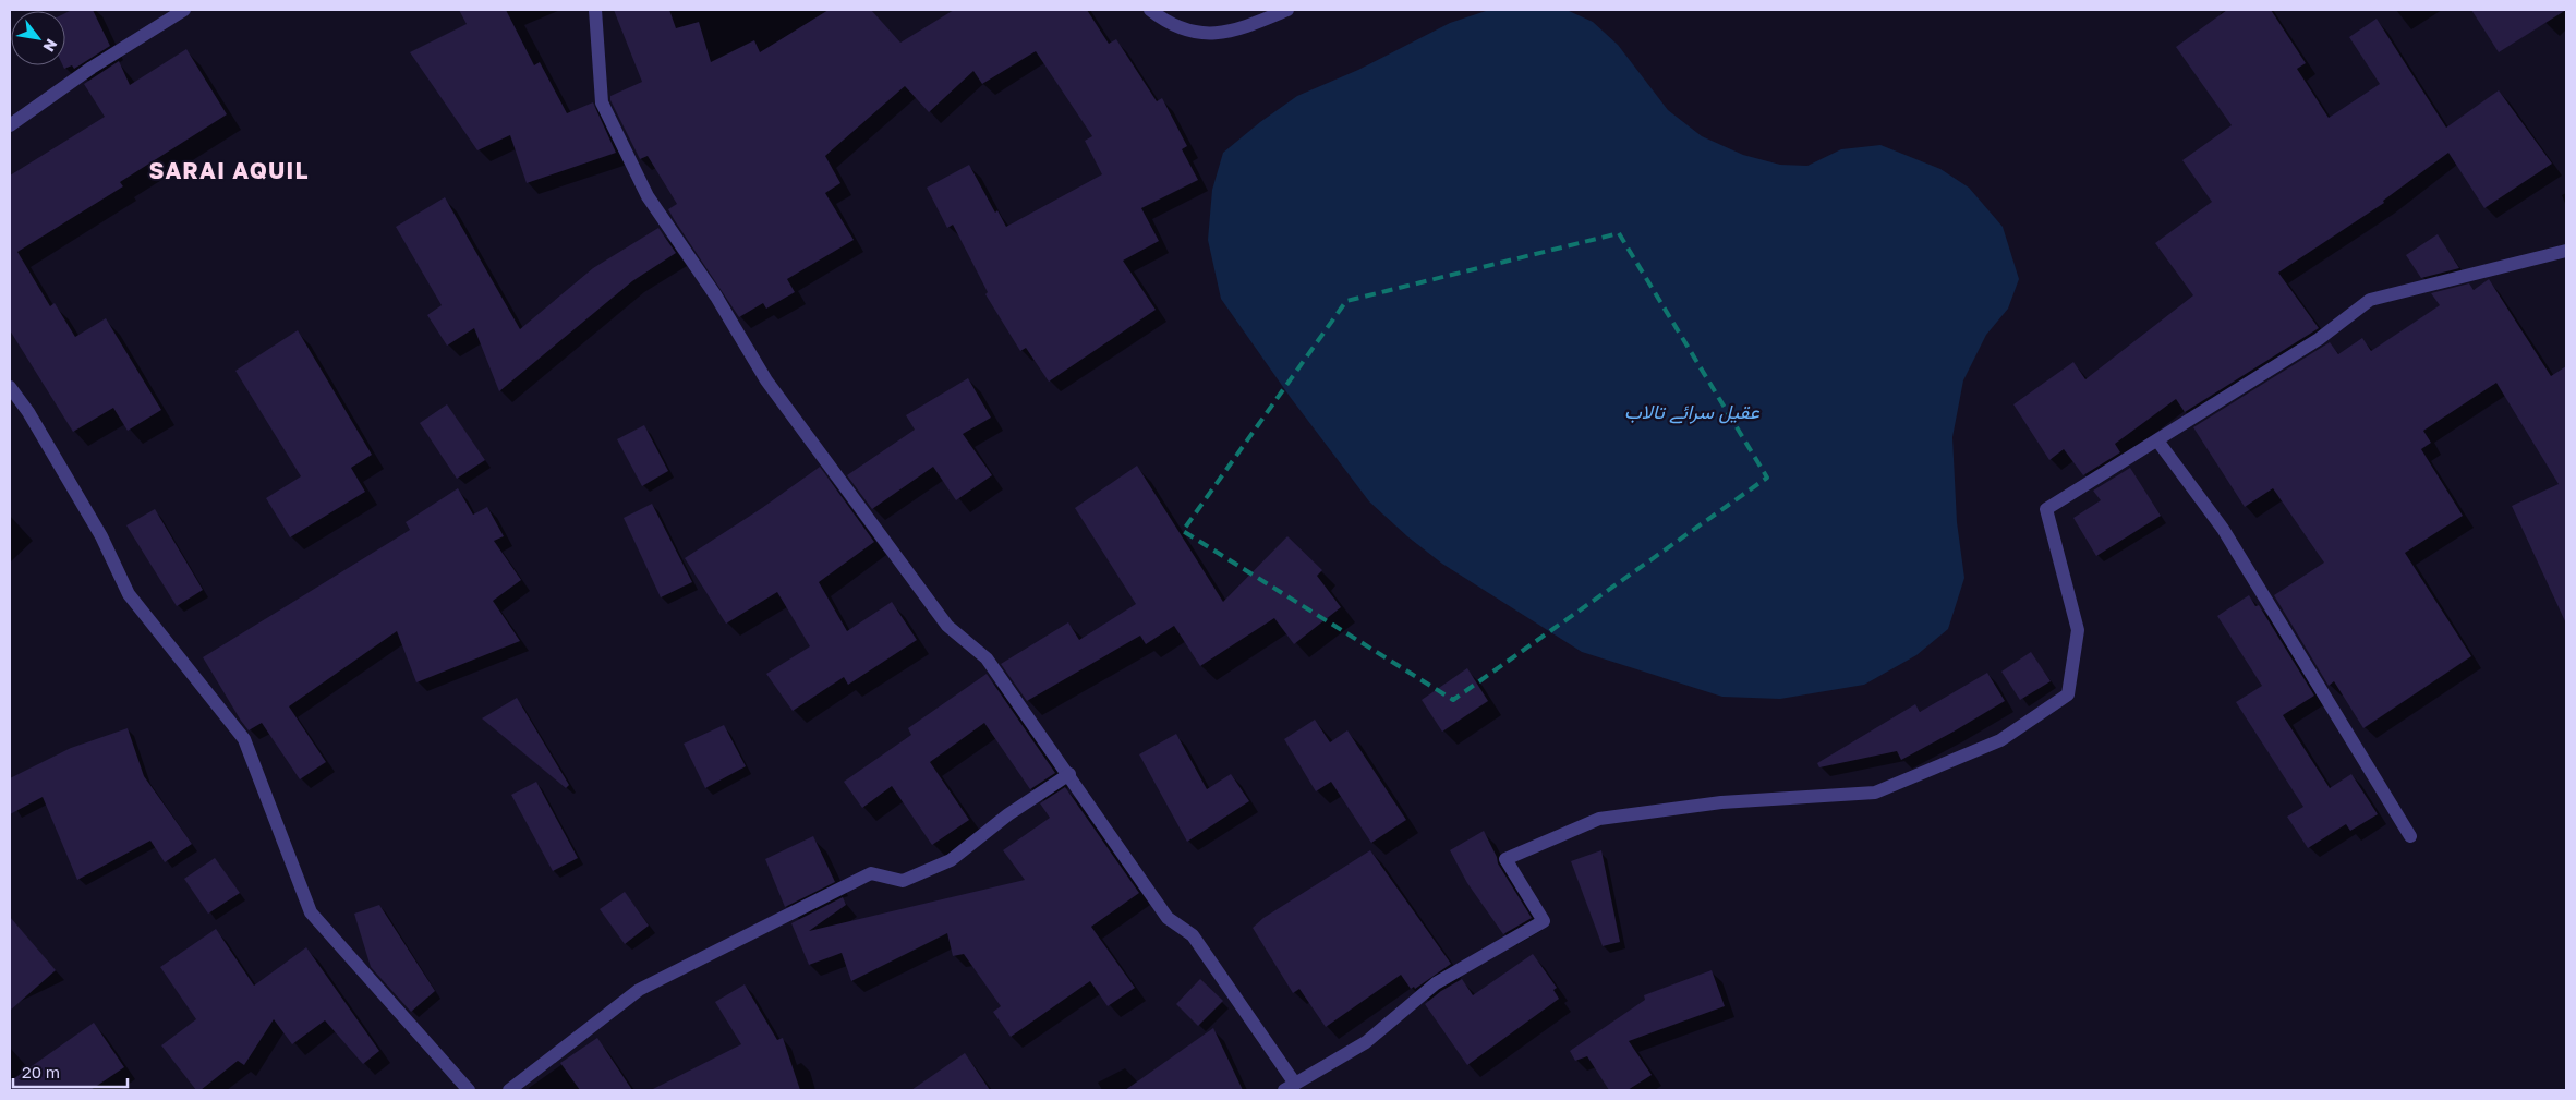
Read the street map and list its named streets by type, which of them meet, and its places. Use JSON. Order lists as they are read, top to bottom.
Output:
{
  "districts": ["SARAI AQUIL"],
  "water": ["عقیل سرائے تالاب"],
  "scale_bar": "20 m",
  "north": "bottom right"
}
